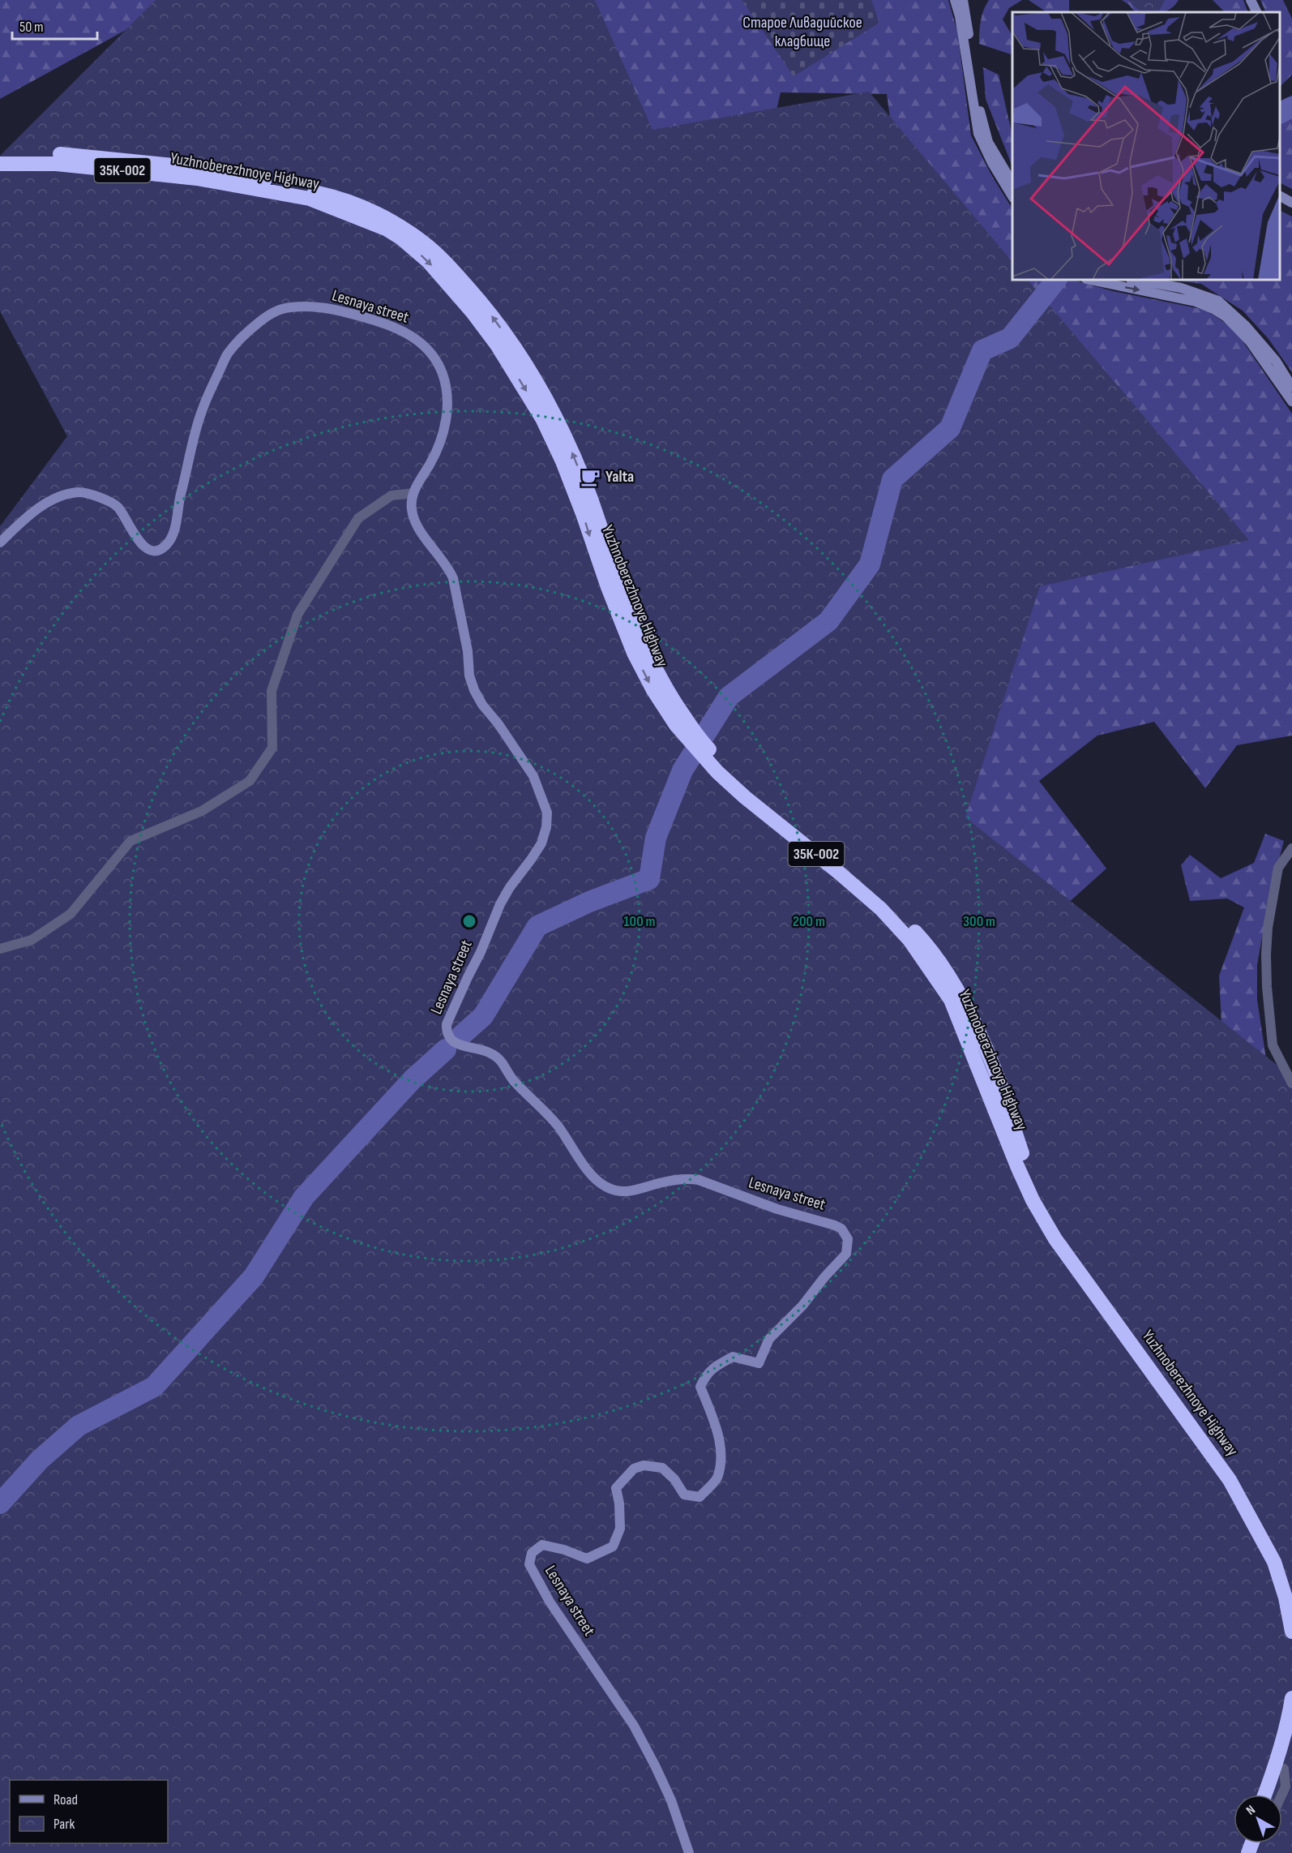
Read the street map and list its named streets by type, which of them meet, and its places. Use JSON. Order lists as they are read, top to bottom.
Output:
{
  "streets": {
    "highway": ["35К-002", "Yuzhnoberezhnoye Highway"],
    "street": ["Lesnaya street"]
  },
  "parks": ["Старое Ливадийское кладбище"],
  "places": {
    "cafe": ["Yalta"]
  },
  "legend": ["Road", "Park"],
  "scale_bar": "50 m",
  "north": "top left",
  "rings": ["100 m", "200 m", "300 m"]
}
